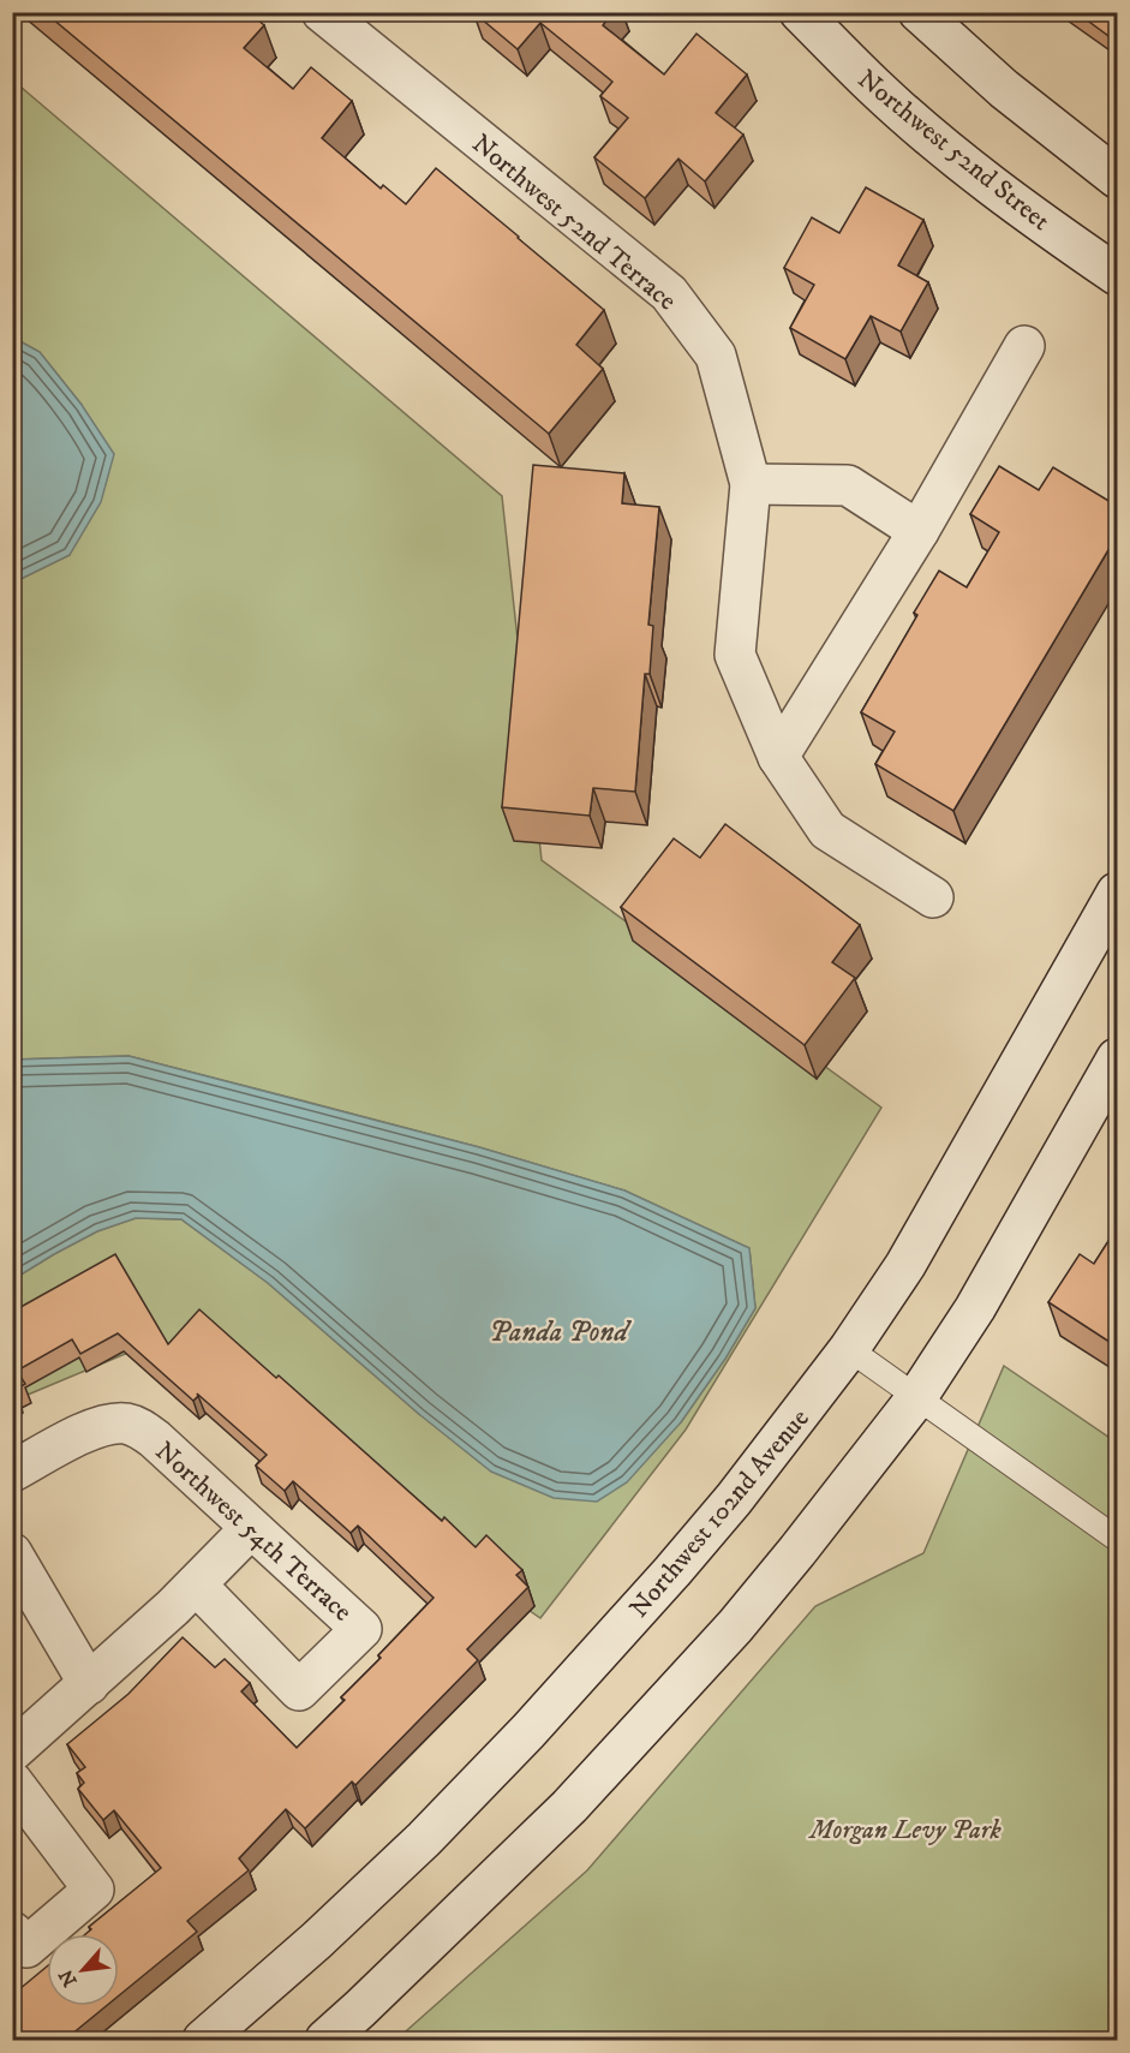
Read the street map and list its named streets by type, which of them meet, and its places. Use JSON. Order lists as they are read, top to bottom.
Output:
{
  "streets": {
    "street": [
      "Northwest 52nd Street",
      "Northwest 52nd Terrace",
      "Northwest 102nd Avenue",
      "Northwest 54th Terrace"
    ]
  },
  "water": ["Panda Pond"],
  "parks": ["Morgan Levy Park"],
  "north": "bottom left"
}
